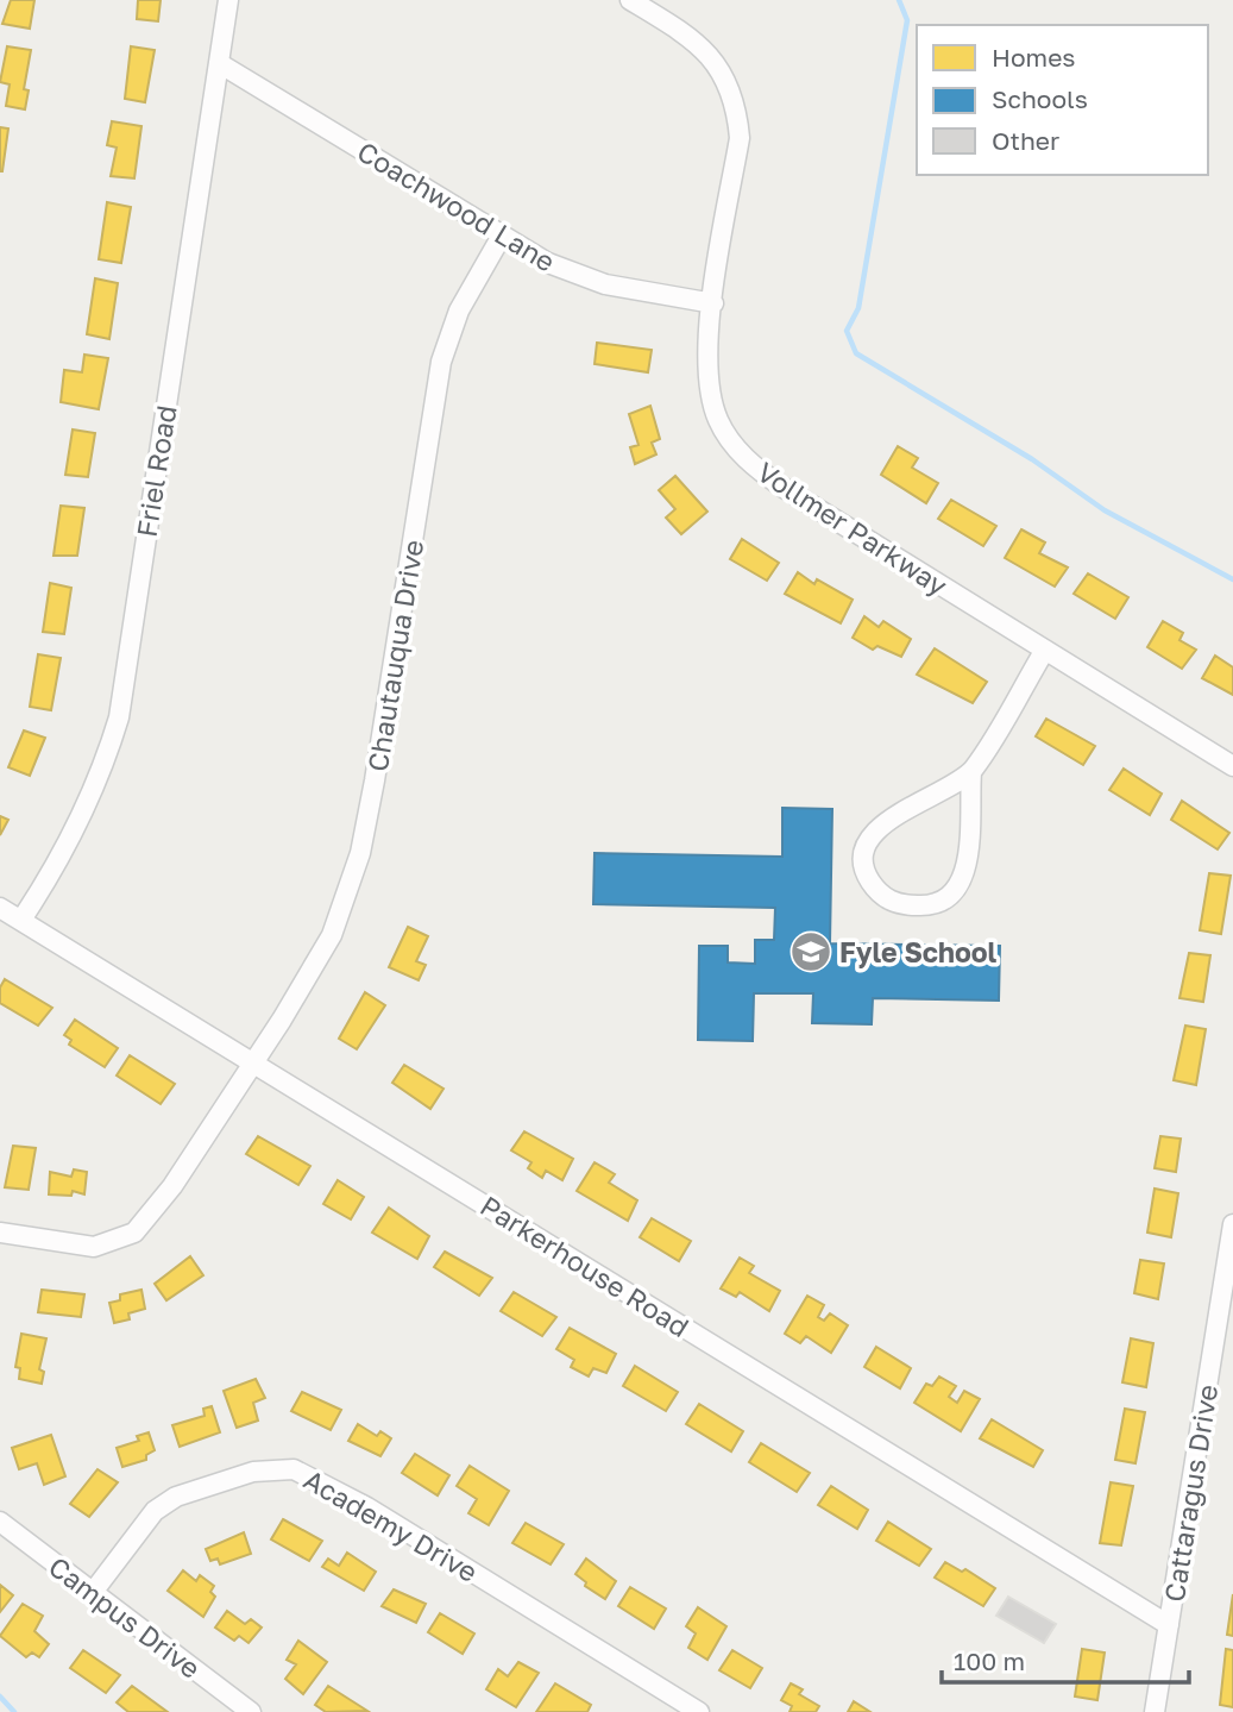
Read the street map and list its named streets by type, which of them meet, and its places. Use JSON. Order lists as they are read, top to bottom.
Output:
{
  "streets": {
    "street": [
      "Coachwood Lane",
      "Friel Road",
      "Vollmer Parkway",
      "Chautauqua Drive",
      "Parkerhouse Road",
      "Cattaragus Drive",
      "Academy Drive",
      "Campus Drive"
    ]
  },
  "crossings": [
    ["Coachwood Lane", "Friel Road"],
    ["Coachwood Lane", "Vollmer Parkway"],
    ["Coachwood Lane", "Chautauqua Drive"],
    ["Friel Road", "Parkerhouse Road"],
    ["Chautauqua Drive", "Parkerhouse Road"],
    ["Parkerhouse Road", "Cattaragus Drive"],
    ["Academy Drive", "Campus Drive"]
  ],
  "places": {
    "school or university": ["Fyle School"]
  },
  "legend": ["Homes", "Schools", "Other"],
  "scale_bar": "100 m"
}
